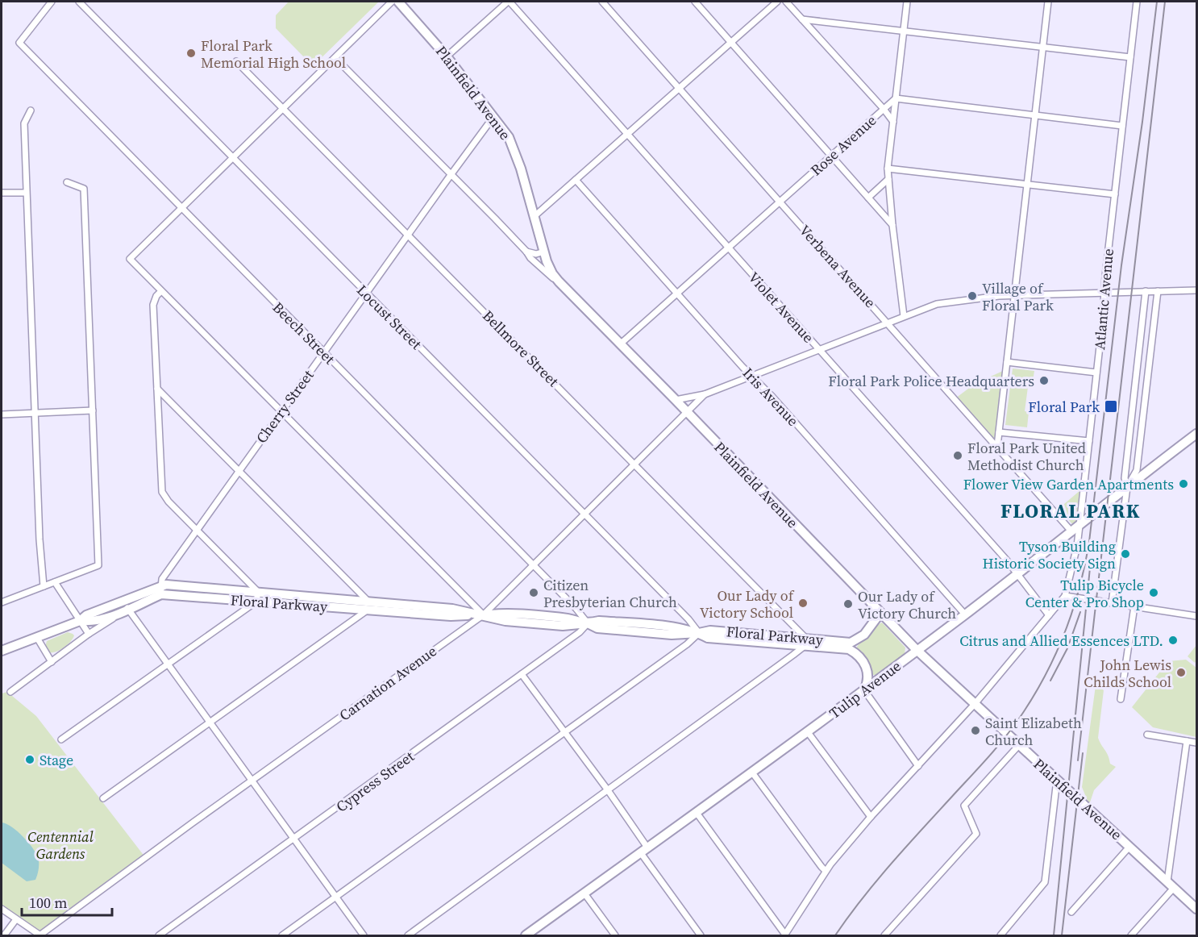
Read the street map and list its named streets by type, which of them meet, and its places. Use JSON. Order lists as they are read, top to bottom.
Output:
{
  "streets": {
    "main road": ["Plainfield Avenue", "Floral Parkway", "Tulip Avenue"],
    "street": [
      "Rose Avenue",
      "Verbena Avenue",
      "Atlantic Avenue",
      "Violet Avenue",
      "Locust Street",
      "Beech Street",
      "Bellmore Street",
      "Iris Avenue",
      "Cherry Street",
      "Carnation Avenue",
      "Cypress Street"
    ]
  },
  "crossings": [
    ["Plainfield Avenue", "Rose Avenue"],
    ["Plainfield Avenue", "Cherry Street"],
    ["Plainfield Avenue", "Carnation Avenue"],
    ["Plainfield Avenue", "Tulip Avenue"],
    ["Rose Avenue", "Verbena Avenue"],
    ["Rose Avenue", "Violet Avenue"],
    ["Rose Avenue", "Iris Avenue"],
    ["Verbena Avenue", "Atlantic Avenue"],
    ["Verbena Avenue", "Carnation Avenue"],
    ["Verbena Avenue", "Tulip Avenue"],
    ["Atlantic Avenue", "Carnation Avenue"],
    ["Atlantic Avenue", "Tulip Avenue"],
    ["Violet Avenue", "Carnation Avenue"],
    ["Violet Avenue", "Tulip Avenue"],
    ["Locust Street", "Cherry Street"],
    ["Locust Street", "Floral Parkway"],
    ["Locust Street", "Carnation Avenue"],
    ["Beech Street", "Cherry Street"],
    ["Beech Street", "Floral Parkway"],
    ["Beech Street", "Carnation Avenue"],
    ["Beech Street", "Cypress Street"],
    ["Bellmore Street", "Cherry Street"],
    ["Bellmore Street", "Floral Parkway"],
    ["Bellmore Street", "Carnation Avenue"],
    ["Iris Avenue", "Carnation Avenue"],
    ["Iris Avenue", "Tulip Avenue"],
    ["Cherry Street", "Floral Parkway"],
    ["Floral Parkway", "Carnation Avenue"],
    ["Floral Parkway", "Cypress Street"]
  ],
  "districts": ["FLORAL PARK"],
  "parks": ["Centennial Gardens"],
  "places": {
    "other": [
      "Floral Park Memorial High School",
      "Village of Floral Park",
      "Floral Park Police Headquarters",
      "Floral Park United Methodist Church",
      "Flower View Garden Apartments",
      "Tyson Building Historic Society Sign",
      "Citizen Presbyterian Church",
      "Tulip Bicycle Center & Pro Shop",
      "Our Lady of Victory School",
      "Our Lady of Victory Church",
      "Citrus and Allied Essences LTD.",
      "John Lewis Childs School",
      "Saint Elizabeth Church",
      "Stage"
    ],
    "transit": ["Floral Park"]
  },
  "scale_bar": "100 m"
}
